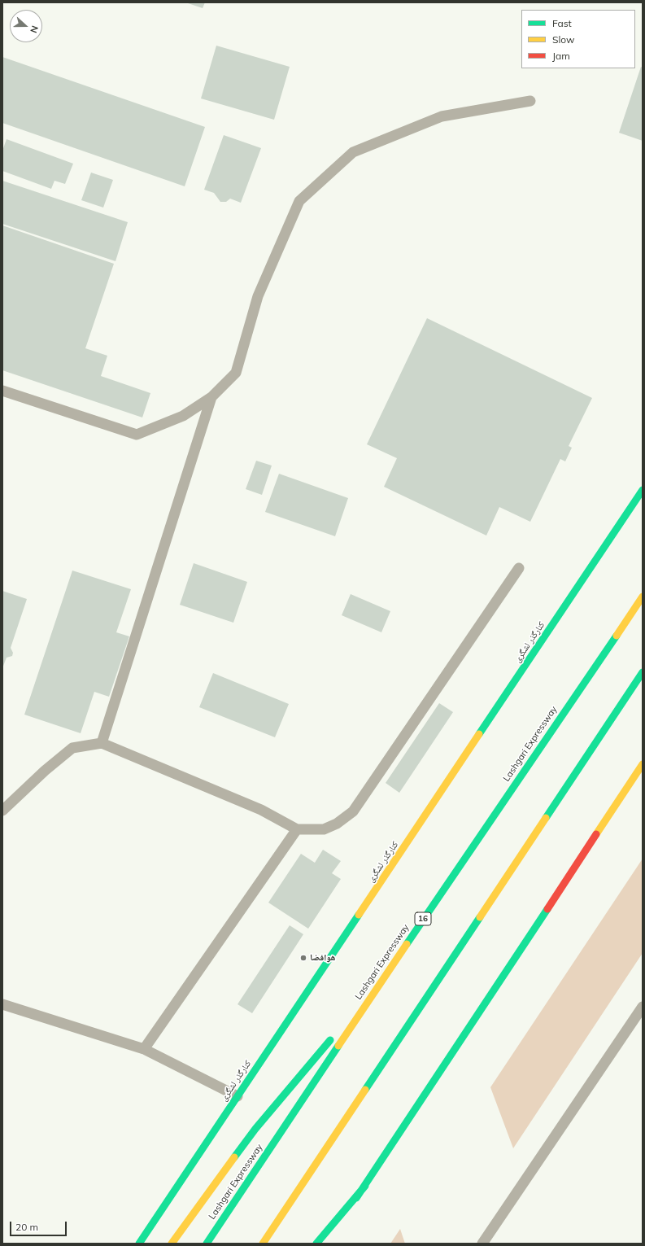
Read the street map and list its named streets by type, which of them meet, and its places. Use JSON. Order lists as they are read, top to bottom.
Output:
{
  "streets": {
    "main road": ["کنارگذر لشگری", "Lashgari Expressway", "16"]
  },
  "places": ["هوافضا"],
  "legend": ["Fast", "Slow", "Jam"],
  "scale_bar": "20 m",
  "north": "right"
}
